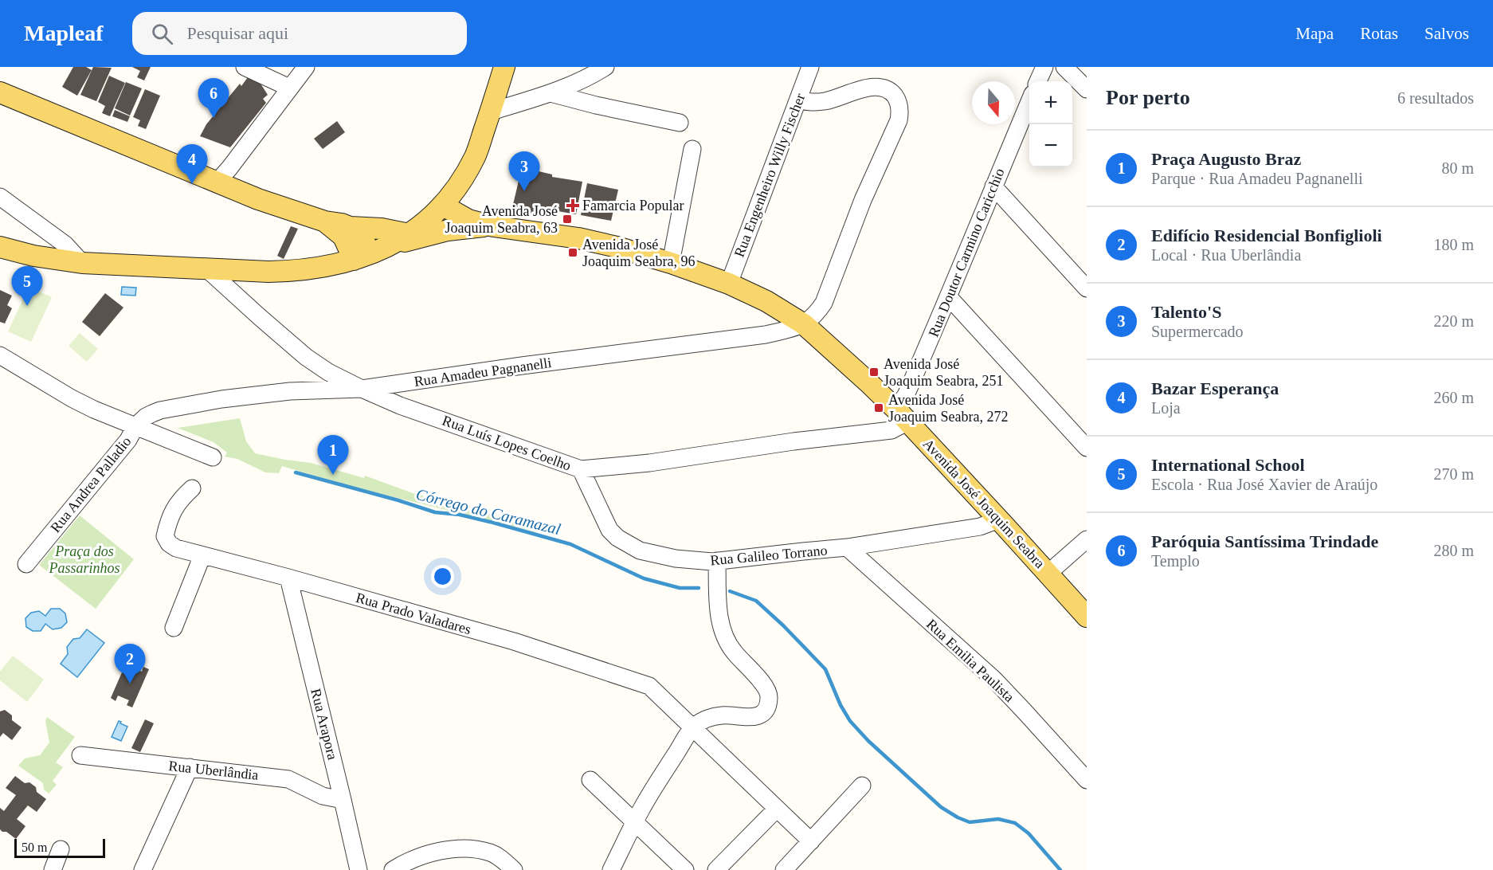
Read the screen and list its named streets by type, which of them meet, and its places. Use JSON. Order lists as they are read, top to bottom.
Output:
{
  "streets": {
    "main road": ["Avenida José Joaquim Seabra"],
    "street": [
      "Rua Engenheiro Willy Fischer",
      "Rua Doutor Carmino Caricchio",
      "Rua Amadeu Pagnanelli",
      "Rua Luís Lopes Coelho",
      "Rua Andrea Palladio",
      "Rua Galileo Torrano",
      "Rua Prado Valadares",
      "Rua Emilia Paulista",
      "Rua Arapora",
      "Rua Uberlândia"
    ]
  },
  "crossings": [
    ["Rua Engenheiro Willy Fischer", "Avenida José Joaquim Seabra"],
    ["Rua Doutor Carmino Caricchio", "Rua Luís Lopes Coelho"],
    ["Rua Doutor Carmino Caricchio", "Avenida José Joaquim Seabra"],
    ["Rua Amadeu Pagnanelli", "Rua Luís Lopes Coelho"],
    ["Rua Amadeu Pagnanelli", "Rua Andrea Palladio"],
    ["Rua Amadeu Pagnanelli", "Avenida José Joaquim Seabra"],
    ["Rua Luís Lopes Coelho", "Avenida José Joaquim Seabra"],
    ["Rua Luís Lopes Coelho", "Rua Galileo Torrano"],
    ["Avenida José Joaquim Seabra", "Rua Galileo Torrano"],
    ["Rua Galileo Torrano", "Rua Emilia Paulista"],
    ["Rua Prado Valadares", "Rua Arapora"],
    ["Rua Arapora", "Rua Uberlândia"]
  ],
  "water": ["Córrego do Caramazal"],
  "parks": ["Praça dos Passarinhos"],
  "places": {
    "health": ["Famarcia Popular"],
    "transit": [
      "Avenida José Joaquim Seabra, 63",
      "Avenida José Joaquim Seabra, 96",
      "Avenida José Joaquim Seabra, 251",
      "Avenida José Joaquim Seabra, 272"
    ]
  },
  "scale_bar": "50 m",
  "north": "bottom",
  "page": {
    "header": "Mapleaf",
    "search": "Pesquisar aqui",
    "nav": ["Mapa", "Rotas", "Salvos"],
    "heading": ["Por perto", "6 resultados"],
    "pins": [
      "6",
      "4",
      "3",
      "5",
      "1",
      "2"
    ],
    "map_buttons": ["+", "−"],
    "list": [
      {
        "mark": "1",
        "name": "Praça Augusto Braz",
        "note": "Parque · Rua Amadeu Pagnanelli",
        "value": "80 m"
      },
      {
        "mark": "2",
        "name": "Edifício Residencial Bonfiglioli",
        "note": "Local · Rua Uberlândia",
        "value": "180 m"
      },
      {
        "mark": "3",
        "name": "Talento'S",
        "note": "Supermercado",
        "value": "220 m"
      },
      {
        "mark": "4",
        "name": "Bazar Esperança",
        "note": "Loja",
        "value": "260 m"
      },
      {
        "mark": "5",
        "name": "International School",
        "note": "Escola · Rua José Xavier de Araújo",
        "value": "270 m"
      },
      {
        "mark": "6",
        "name": "Paróquia Santíssima Trindade",
        "note": "Templo",
        "value": "280 m"
      }
    ],
    "scale": "50 m"
  }
}
